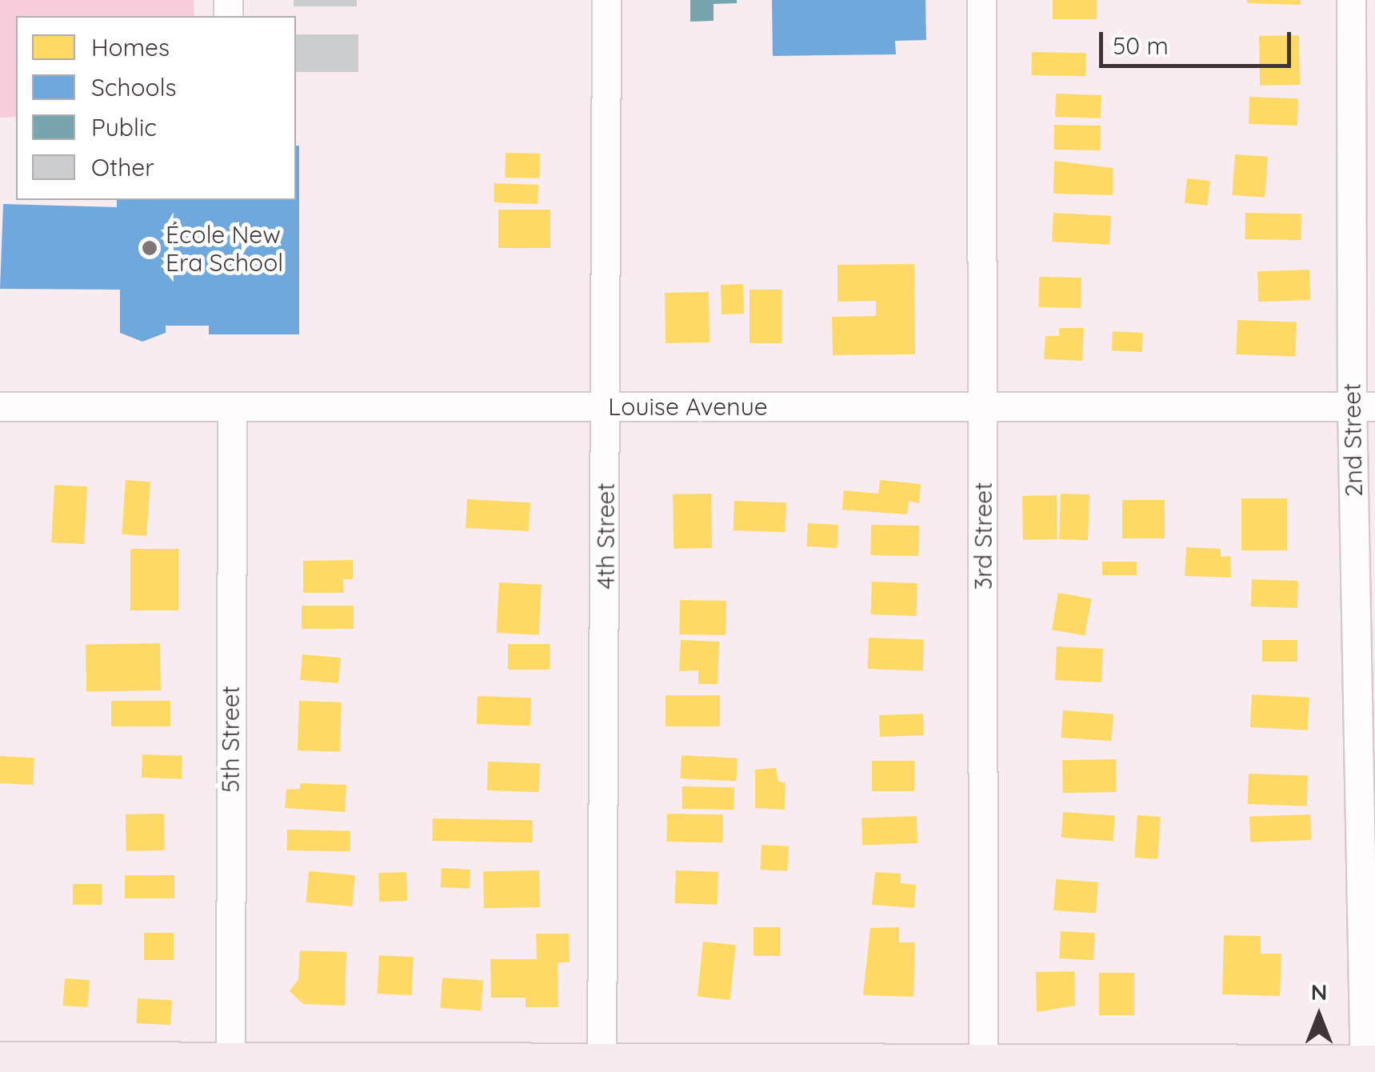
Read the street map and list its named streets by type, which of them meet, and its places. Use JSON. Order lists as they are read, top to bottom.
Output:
{
  "streets": {
    "street": [
      "Louise Avenue",
      "2nd Street",
      "4th Street",
      "3rd Street",
      "5th Street"
    ]
  },
  "crossings": [
    ["Louise Avenue", "2nd Street"],
    ["Louise Avenue", "4th Street"],
    ["Louise Avenue", "3rd Street"],
    ["Louise Avenue", "5th Street"]
  ],
  "places": ["École New Era School"],
  "legend": [
    "Homes",
    "Schools",
    "Public",
    "Other"
  ],
  "scale_bar": "50 m",
  "north": "top"
}
